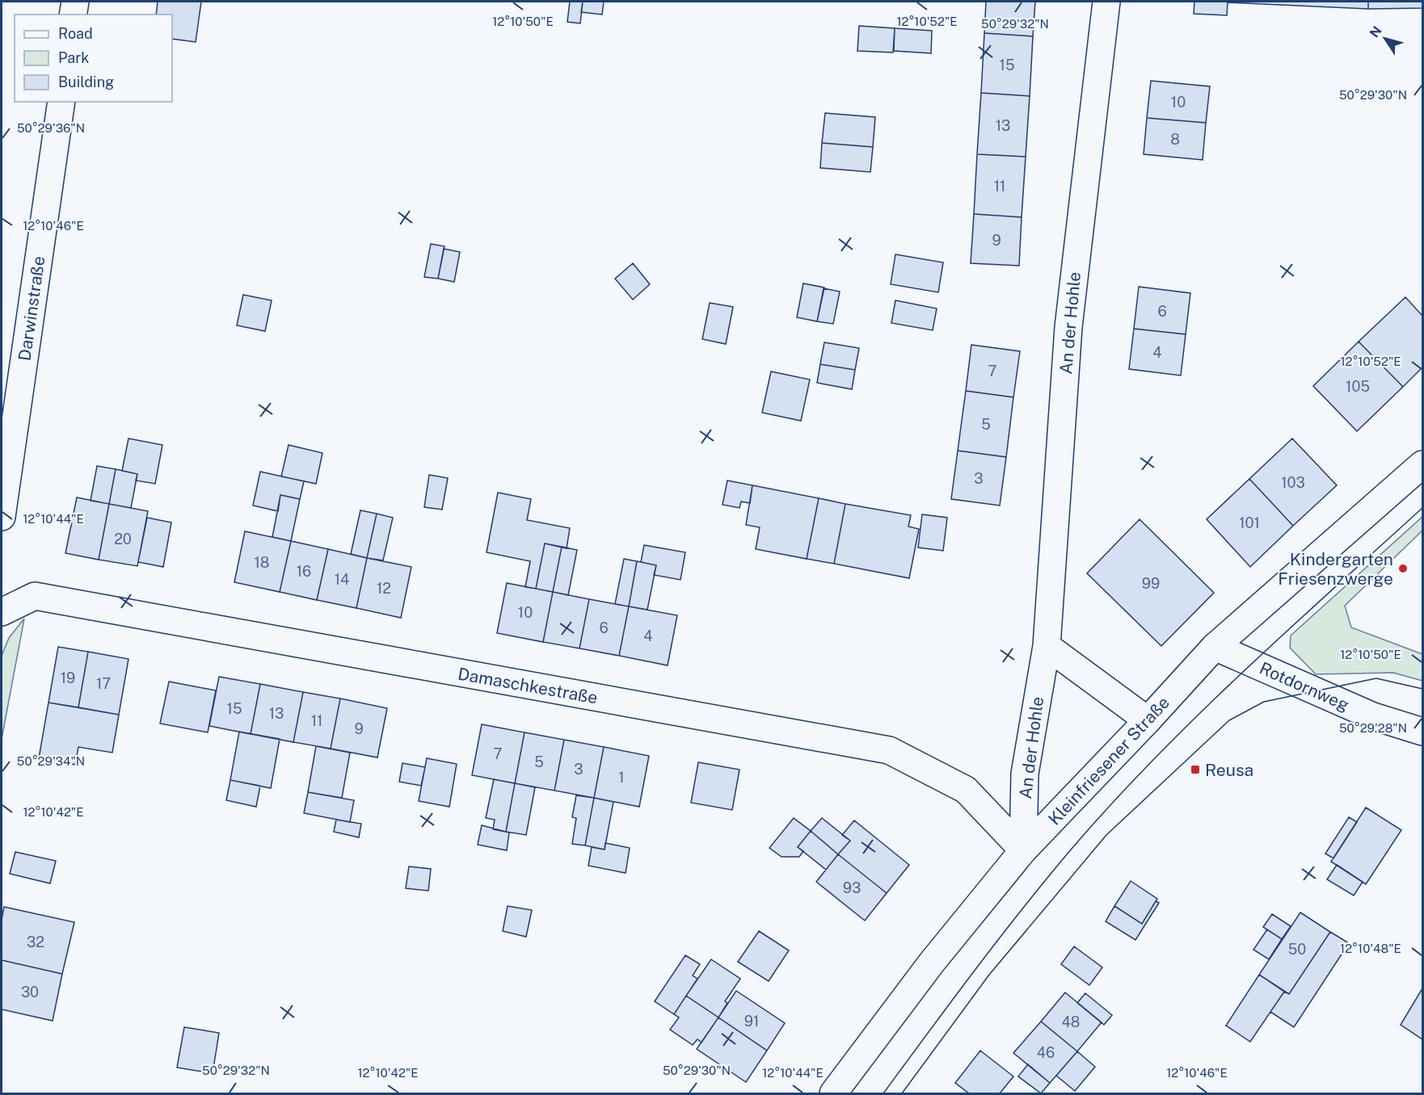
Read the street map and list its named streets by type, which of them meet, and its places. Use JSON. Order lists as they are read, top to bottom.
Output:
{
  "streets": {
    "street": [
      "Darwinstraße",
      "An der Hohle",
      "Damaschkestraße",
      "Rotdornweg",
      "Kleinfriesener Straße"
    ]
  },
  "crossings": [
    ["An der Hohle", "Damaschkestraße"],
    ["An der Hohle", "Kleinfriesener Straße"],
    ["Damaschkestraße", "Kleinfriesener Straße"],
    ["Rotdornweg", "Kleinfriesener Straße"]
  ],
  "places": {
    "other": ["Kindergarten Friesenzwerge"],
    "transit": ["Reusa"]
  },
  "house_numbers": [
    "15",
    "10",
    "13",
    "8",
    "11",
    "9",
    "6",
    "4",
    "7",
    "105",
    "5",
    "3",
    "103",
    "101",
    "20",
    "18",
    "16",
    "14",
    "99",
    "12",
    "10",
    "6",
    "4",
    "19",
    "17",
    "15",
    "13",
    "11",
    "9",
    "7",
    "5",
    "3",
    "1",
    "93",
    "32",
    "50",
    "30",
    "91",
    "48",
    "46"
  ],
  "legend": ["Road", "Park", "Building"],
  "north": "top left",
  "coordinates": [
    "12°10'50\"E",
    "12°10'52\"E",
    "50°29'32\"N",
    "50°29'30\"N",
    "50°29'36\"N",
    "12°10'46\"E",
    "12°10'44\"E",
    "50°29'28\"N",
    "50°29'34\"N",
    "12°10'42\"E",
    "12°10'48\"E"
  ]
}
